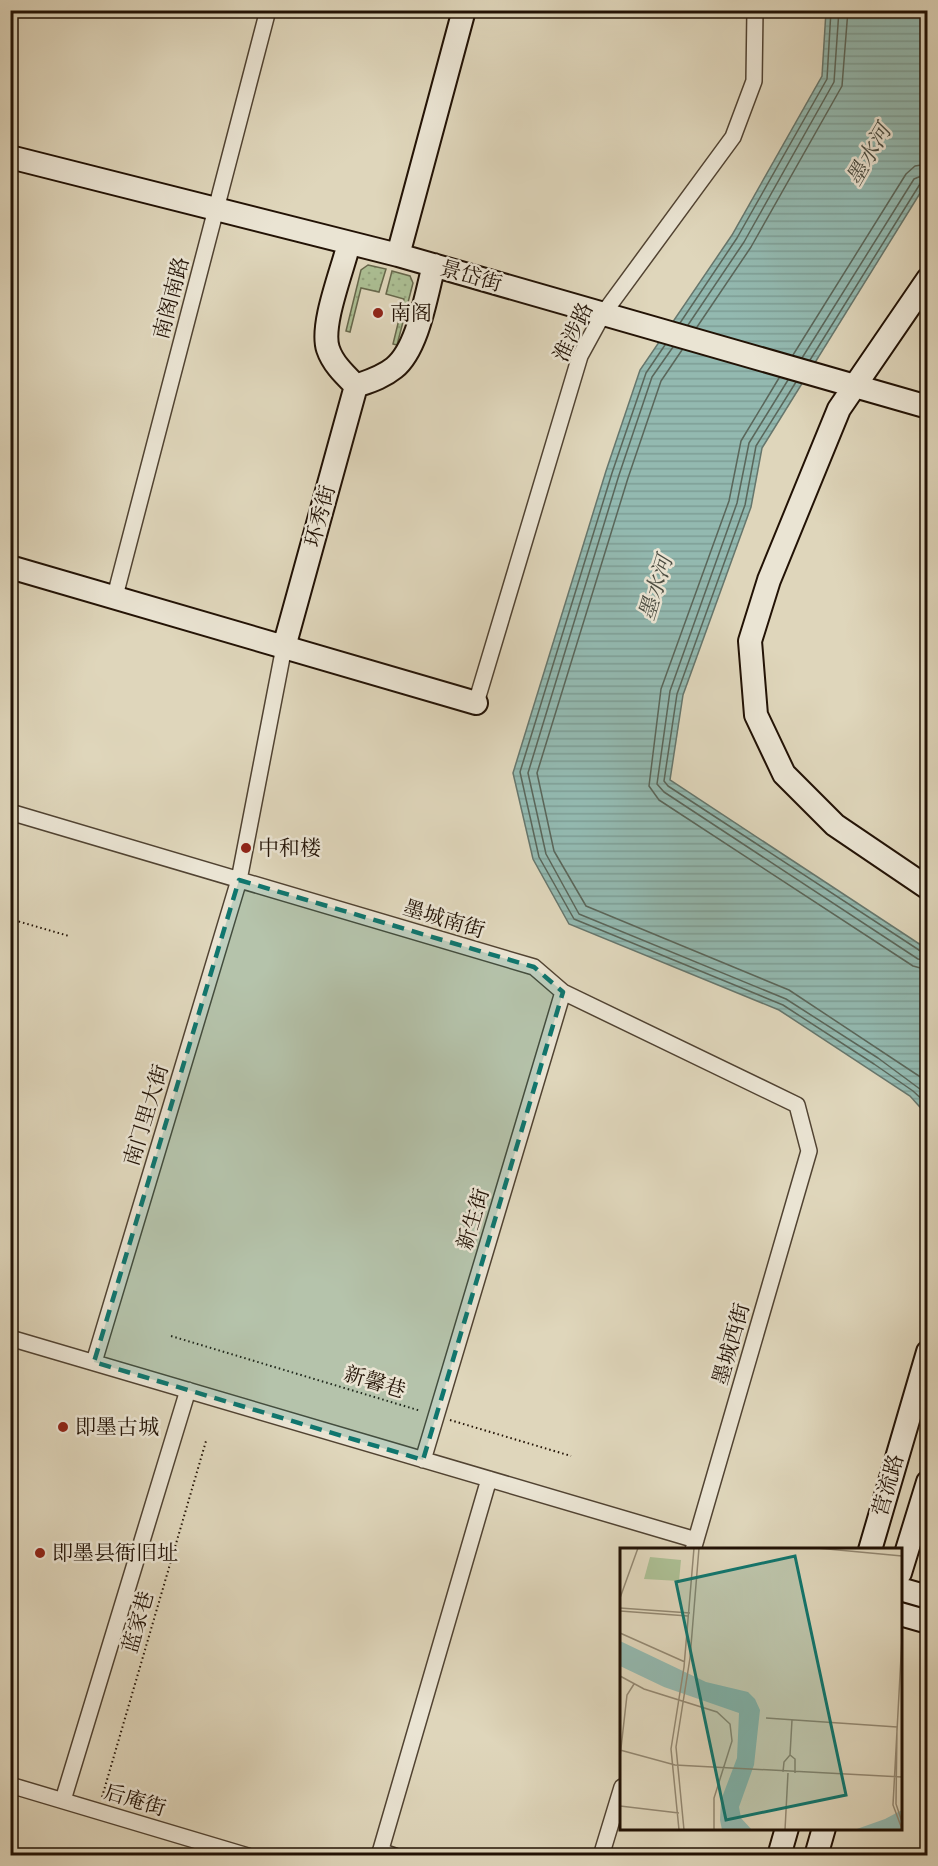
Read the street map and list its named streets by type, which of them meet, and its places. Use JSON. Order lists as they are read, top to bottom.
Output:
{
  "streets": {
    "street": [
      "景岱街",
      "南阁南路",
      "淮涉路",
      "环秀街",
      "墨城南街",
      "南门里大街",
      "新生街",
      "墨城西街",
      "营流路",
      "后庵街"
    ],
    "path": ["新馨巷", "蓝家巷"]
  },
  "crossings": [
    ["景岱街", "南阁南路"],
    ["景岱街", "淮涉路"],
    ["环秀街", "南门里大街"],
    ["墨城南街", "南门里大街"],
    ["墨城南街", "新生街"],
    ["墨城南街", "墨城西街"],
    ["新生街", "新馨巷"],
    ["蓝家巷", "后庵街"]
  ],
  "water": ["墨水河"],
  "places": [
    "南阁",
    "中和楼",
    "即墨古城",
    "即墨县衙旧址"
  ]
}
